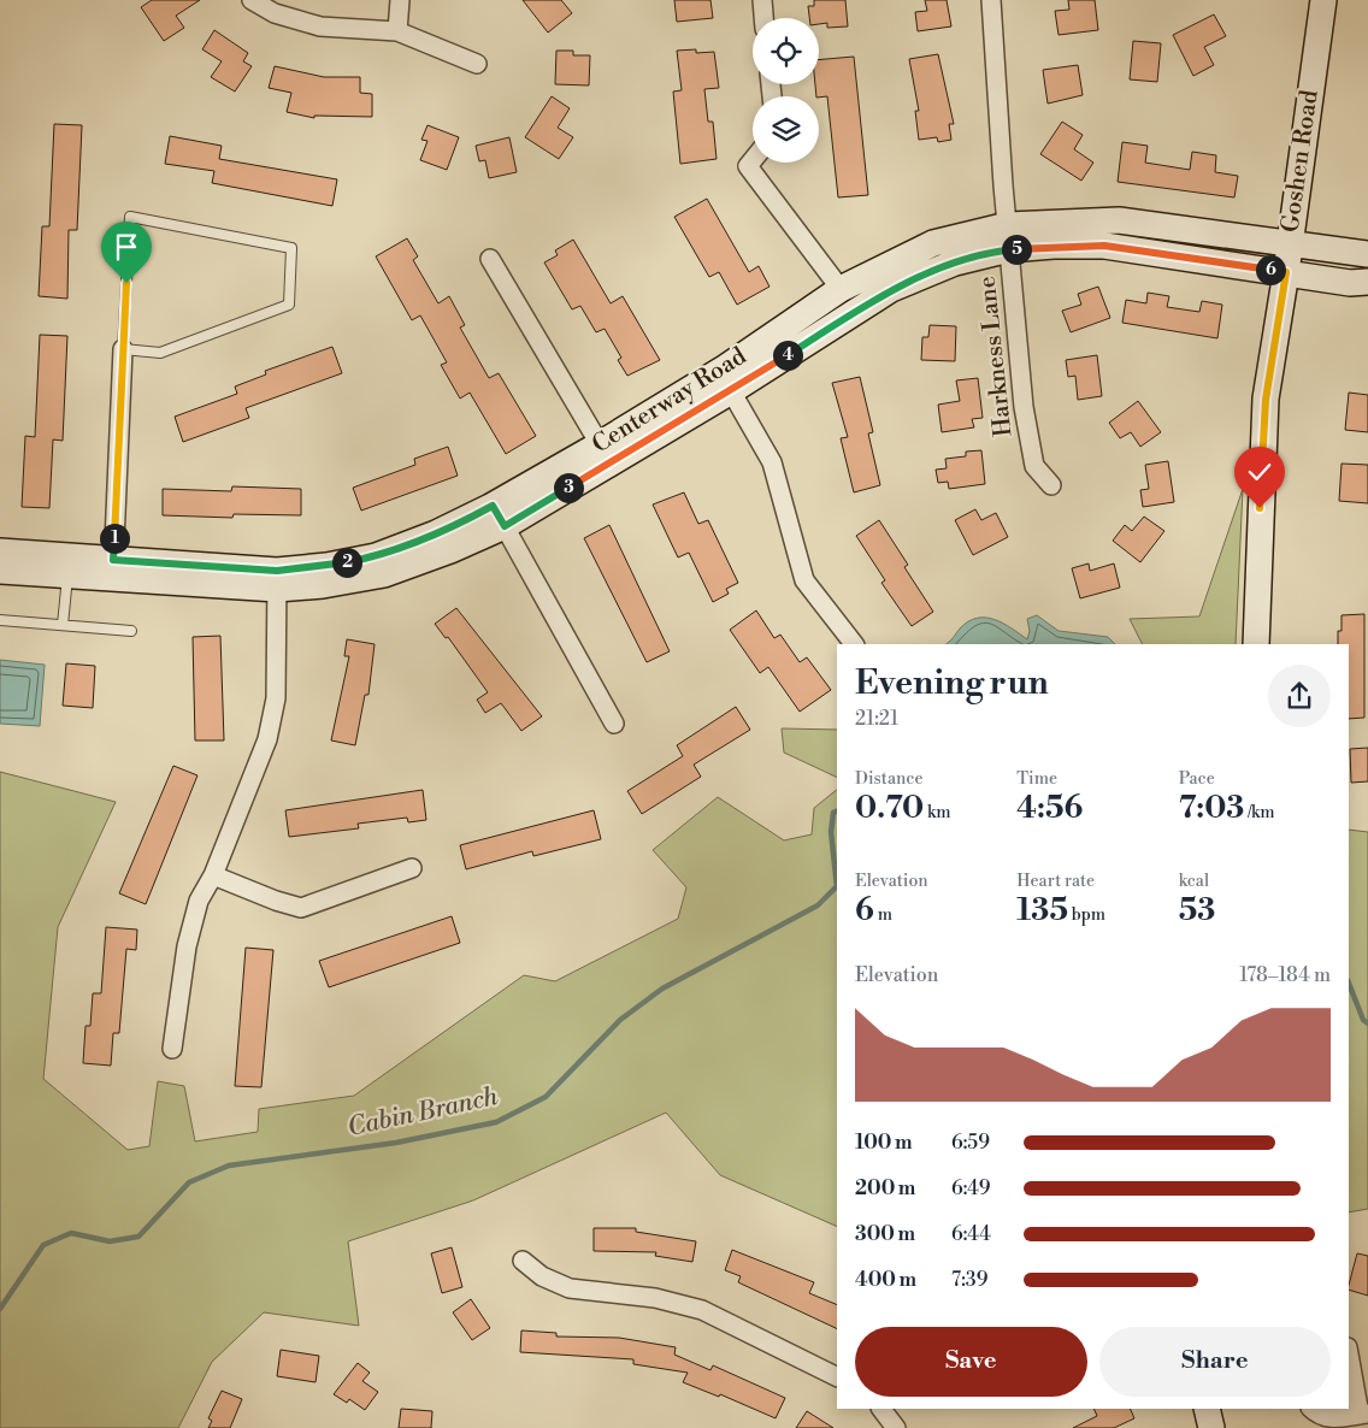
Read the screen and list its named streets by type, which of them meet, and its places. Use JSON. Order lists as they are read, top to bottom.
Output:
{
  "streets": {
    "street": ["Goshen Road", "Harkness Lane", "Centerway Road"]
  },
  "crossings": [
    ["Goshen Road", "Centerway Road"],
    ["Harkness Lane", "Centerway Road"]
  ],
  "water": ["Cabin Branch"],
  "page": {
    "pins": [
      "5",
      "6",
      "4",
      "3",
      "1",
      "2"
    ],
    "heading": ["Evening run", "21:21"],
    "stats": [
      ["Distance", "0.70 km"],
      ["Time", "4:56"],
      ["Pace", "7:03 /km"],
      ["Elevation", "6 m"],
      ["Heart rate", "135 bpm"],
      ["kcal", "53"]
    ],
    "chart": ["Elevation", "178–184 m"],
    "list": [
      {
        "name": "100 m",
        "note": "6:59"
      },
      {
        "name": "200 m",
        "note": "6:49"
      },
      {
        "name": "300 m",
        "note": "6:44"
      },
      {
        "name": "400 m",
        "note": "7:39"
      }
    ],
    "buttons": ["Save", "Share"]
  }
}
